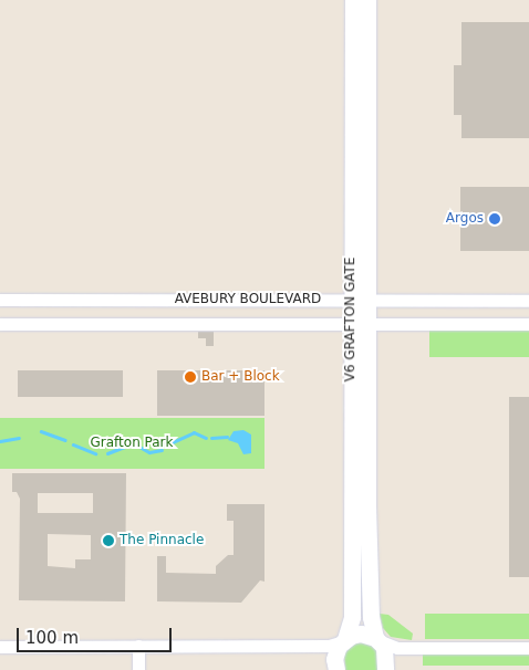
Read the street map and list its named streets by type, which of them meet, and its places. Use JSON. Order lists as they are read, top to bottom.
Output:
{
  "streets": {
    "street": ["AVEBURY BOULEVARD", "V6 GRAFTON GATE"]
  },
  "crossings": [
    ["AVEBURY BOULEVARD", "V6 GRAFTON GATE"]
  ],
  "parks": ["Grafton Park"],
  "places": ["Argos", "Bar + Block", "The Pinnacle"],
  "scale_bar": "100 m"
}
